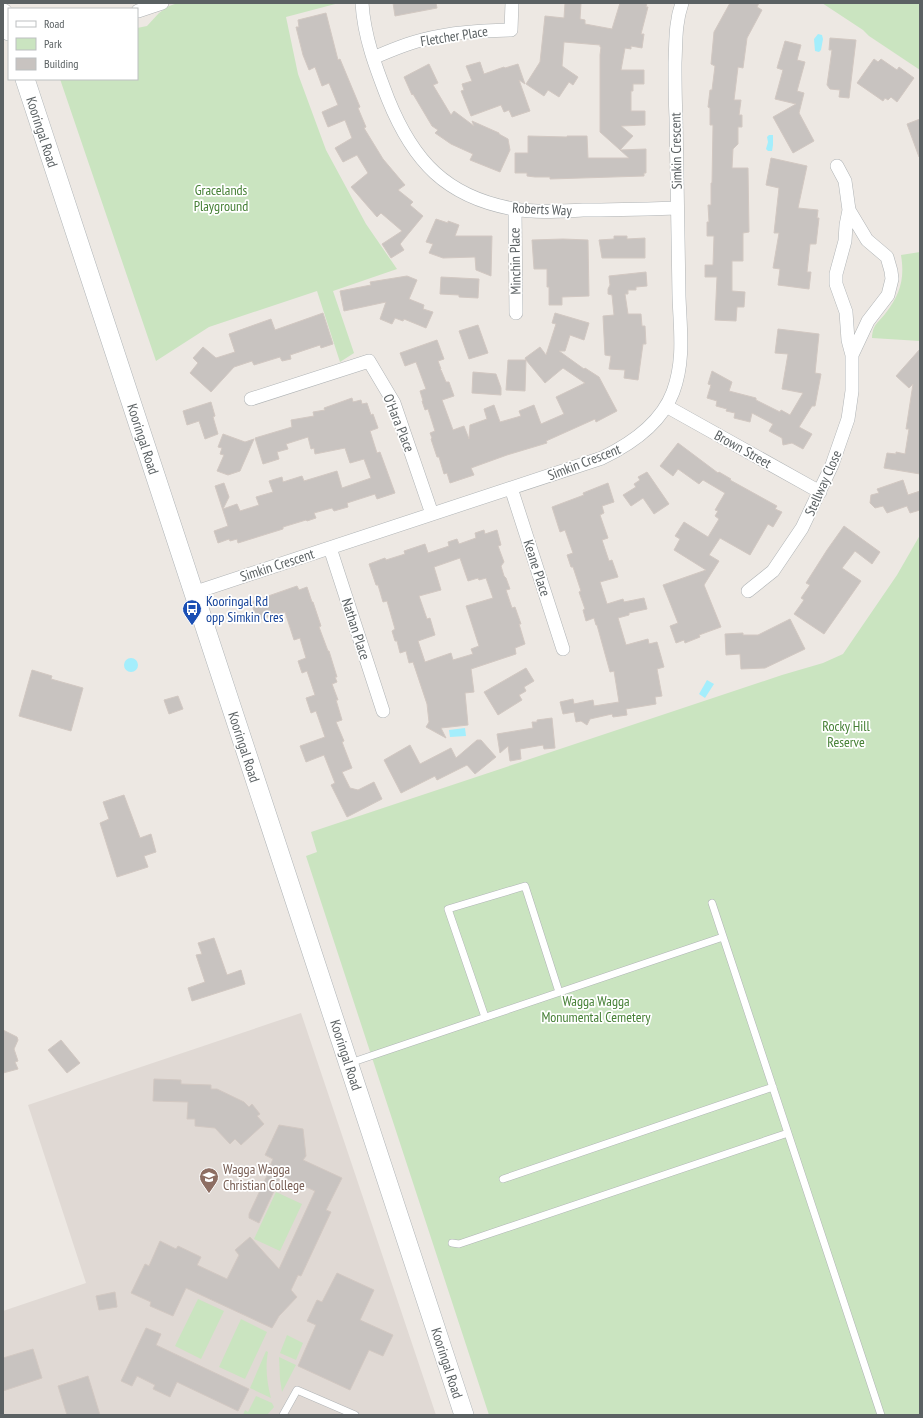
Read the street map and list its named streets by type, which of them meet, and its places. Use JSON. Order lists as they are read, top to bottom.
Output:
{
  "streets": {
    "main road": ["Kooringal Road"],
    "street": [
      "Fletcher Place",
      "Simkin Crescent",
      "Roberts Way",
      "Minchin Place",
      "O'Hara Place",
      "Brown Street",
      "Stellway Close",
      "Keane Place",
      "Nathan Place"
    ]
  },
  "crossings": [
    ["Fletcher Place", "Roberts Way"],
    ["Kooringal Road", "Simkin Crescent"],
    ["Simkin Crescent", "Roberts Way"],
    ["Simkin Crescent", "O'Hara Place"],
    ["Simkin Crescent", "Brown Street"],
    ["Simkin Crescent", "Keane Place"],
    ["Simkin Crescent", "Nathan Place"],
    ["Roberts Way", "Minchin Place"],
    ["Brown Street", "Stellway Close"]
  ],
  "parks": ["Gracelands Playground", "Rocky Hill Reserve", "Wagga Wagga Monumental Cemetery"],
  "places": {
    "bus stop": ["Kooringal Rd opp Simkin Cres"],
    "school or university": ["Wagga Wagga Christian College"]
  },
  "legend": ["Road", "Park", "Building"]
}
